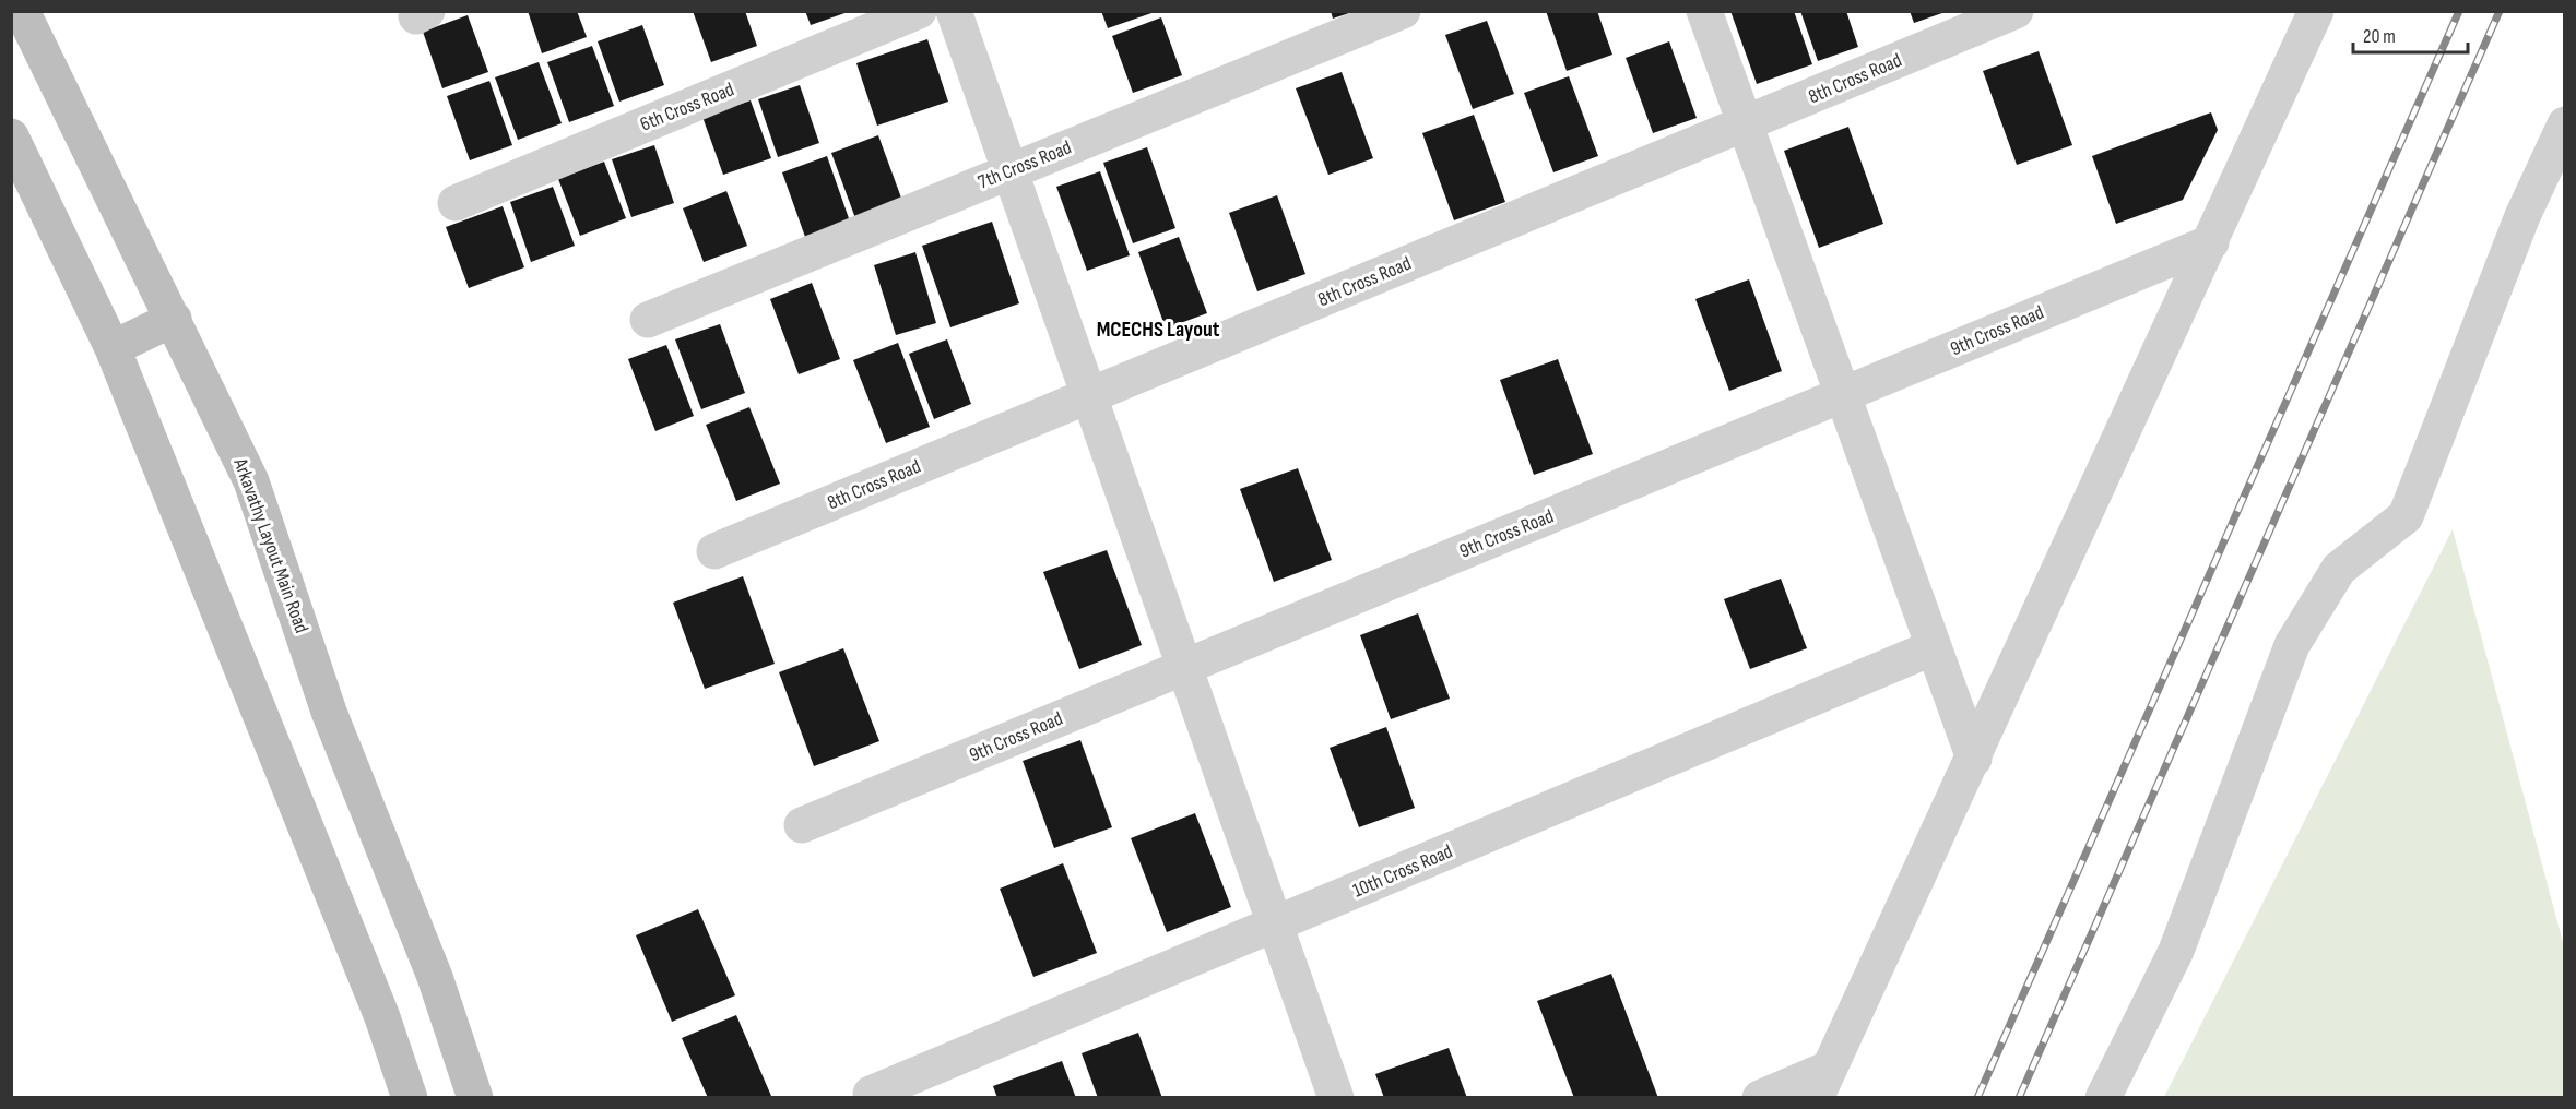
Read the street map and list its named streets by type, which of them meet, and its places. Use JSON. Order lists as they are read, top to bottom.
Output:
{
  "streets": {
    "main road": ["Arkavathy Layout Main Road"],
    "street": [
      "8th Cross Road",
      "6th Cross Road",
      "7th Cross Road",
      "9th Cross Road",
      "10th Cross Road"
    ]
  },
  "districts": ["MCECHS Layout"],
  "scale_bar": "20 m"
}
